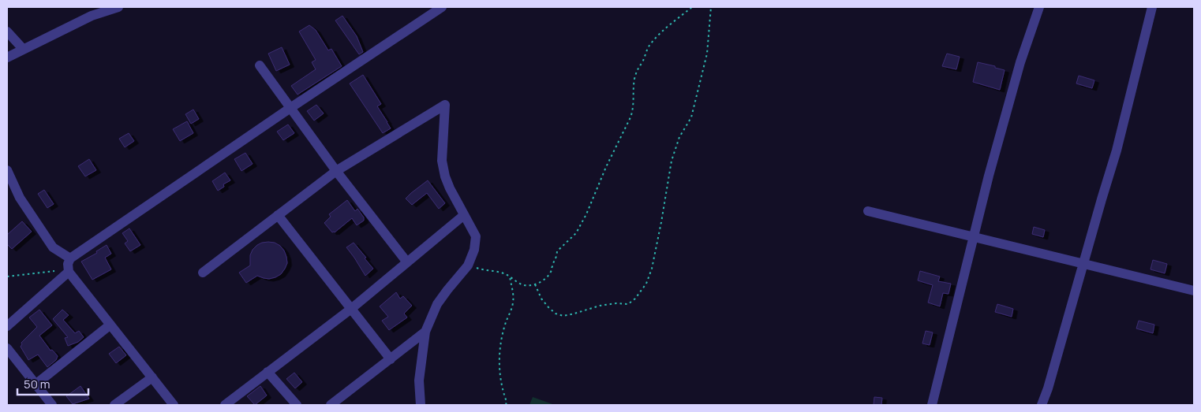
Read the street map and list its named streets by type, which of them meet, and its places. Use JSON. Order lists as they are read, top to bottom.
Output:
{
  "scale_bar": "50 m"
}
